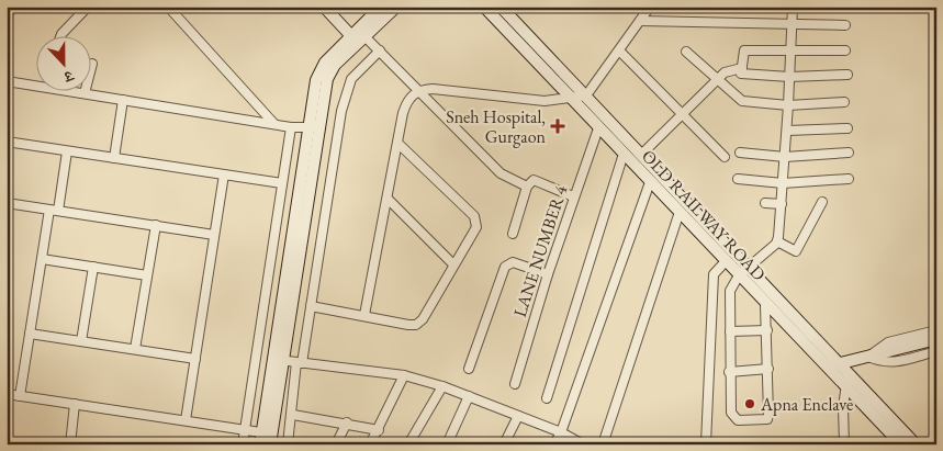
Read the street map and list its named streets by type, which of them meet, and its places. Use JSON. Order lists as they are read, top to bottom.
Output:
{
  "streets": {
    "main road": ["OLD RAILWAY ROAD"],
    "street": ["LANE NUMBER 4"]
  },
  "crossings": [
    ["OLD RAILWAY ROAD", "LANE NUMBER 4"]
  ],
  "places": {
    "health": ["Sneh Hospital, Gurgaon"],
    "other": ["Apna Enclave"]
  },
  "north": "bottom"
}
